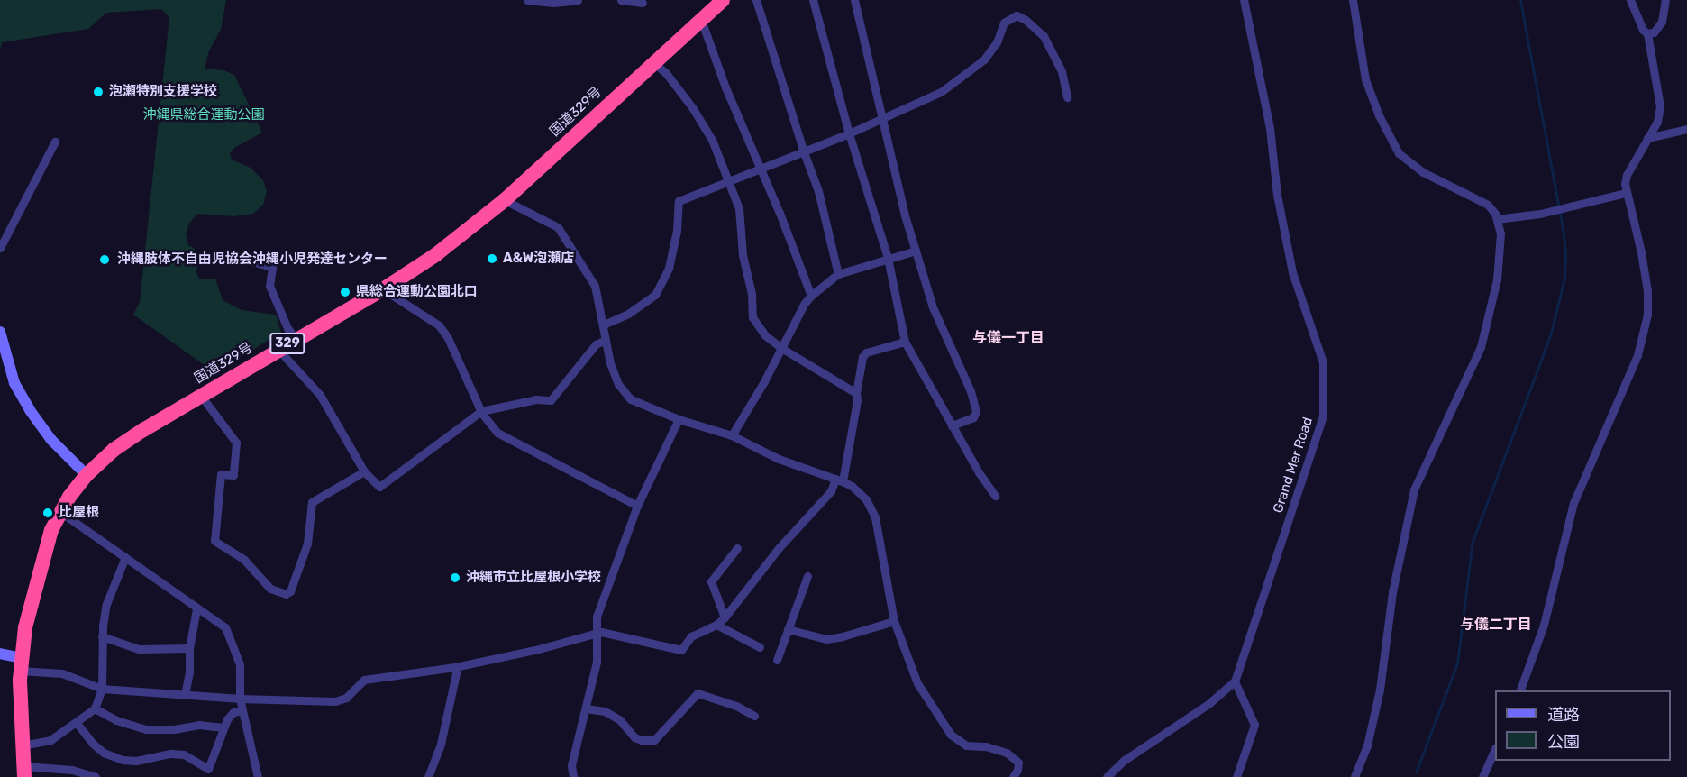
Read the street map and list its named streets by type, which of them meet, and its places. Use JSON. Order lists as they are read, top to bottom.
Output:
{
  "streets": {
    "highway": ["国道329号", "329"],
    "street": ["Grand Mer Road"]
  },
  "districts": ["与儀一丁目", "与儀二丁目"],
  "parks": ["沖縄県総合運動公園"],
  "places": [
    "泡瀬特別支援学校",
    "A&W泡瀬店",
    "沖縄肢体不自由児協会沖縄小児発達センター",
    "県総合運動公園北口",
    "比屋根",
    "沖縄市立比屋根小学校"
  ],
  "legend": ["道路", "公園"]
}
